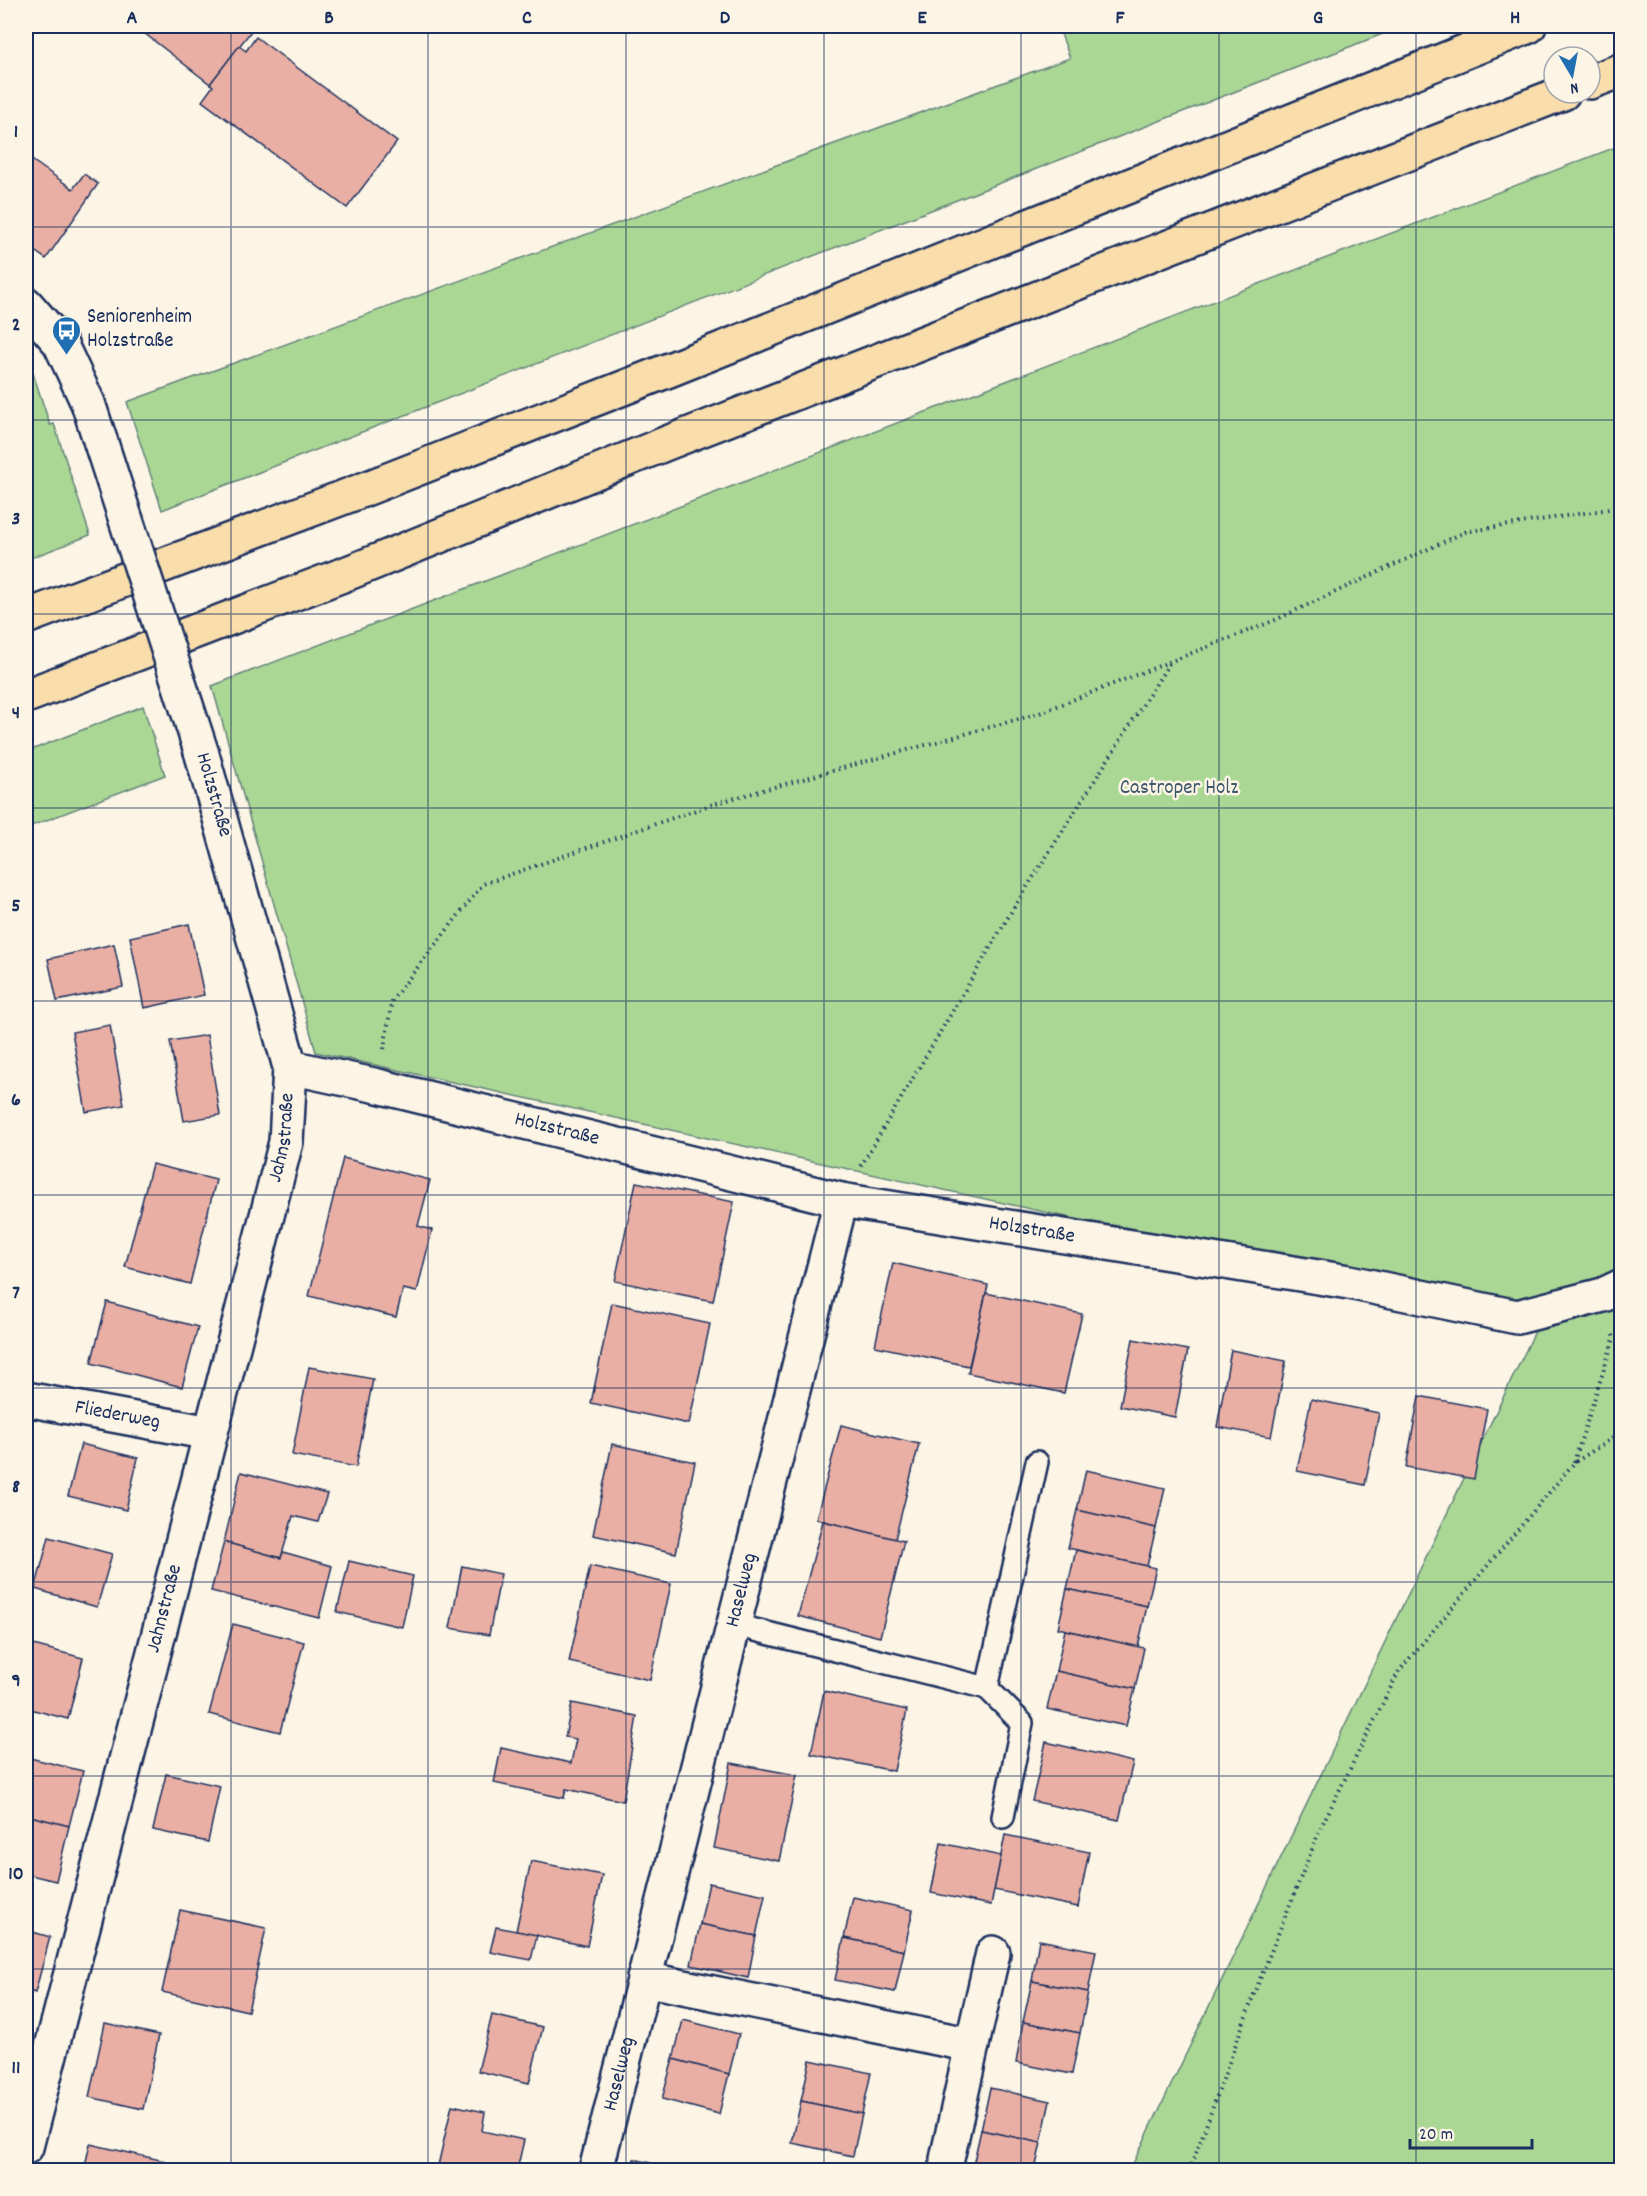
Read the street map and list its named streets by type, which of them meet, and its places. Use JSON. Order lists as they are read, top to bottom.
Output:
{
  "streets": {
    "street": [
      "Holzstraße",
      "Jahnstraße",
      "Fliederweg",
      "Haselweg"
    ]
  },
  "crossings": [
    ["Holzstraße", "Jahnstraße"],
    ["Holzstraße", "Haselweg"],
    ["Jahnstraße", "Fliederweg"]
  ],
  "parks": ["Castroper Holz"],
  "places": {
    "bus stop": ["Seniorenheim Holzstraße"]
  },
  "scale_bar": "20 m",
  "north": "bottom",
  "grid": {
    "columns": [
      "A",
      "B",
      "C",
      "D",
      "E",
      "F",
      "G",
      "H"
    ],
    "rows": [
      "1",
      "2",
      "3",
      "4",
      "5",
      "6",
      "7",
      "8",
      "9",
      "10",
      "11"
    ]
  }
}
